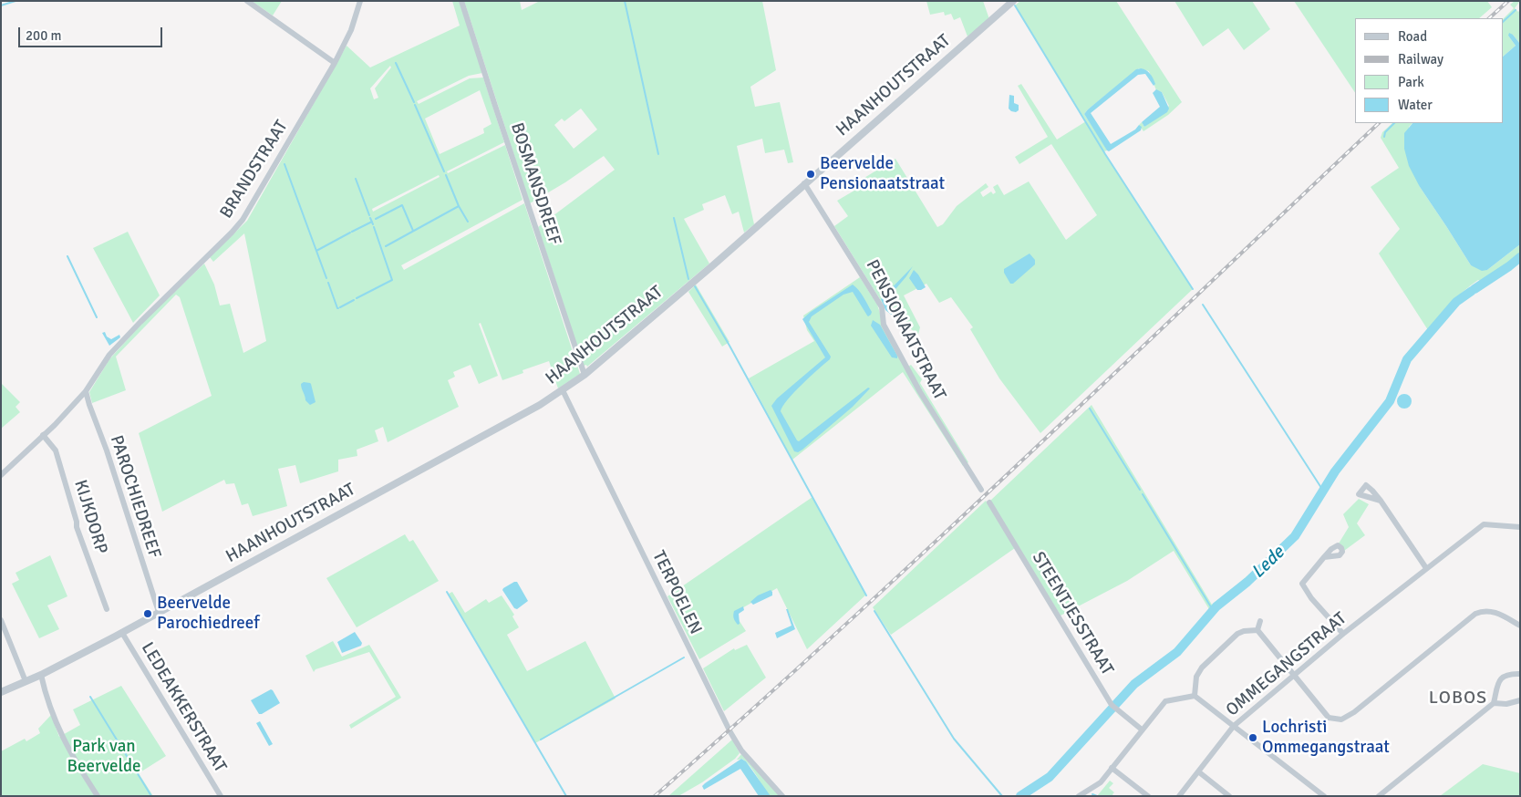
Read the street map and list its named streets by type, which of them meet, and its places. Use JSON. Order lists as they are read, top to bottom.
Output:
{
  "streets": {
    "street": [
      "HAANHOUTSTRAAT",
      "BRANDSTRAAT",
      "BOSMANSDREEF",
      "PENSIONAATSTRAAT",
      "PAROCHIEDREEF",
      "KIJKDORP",
      "TERPOELEN",
      "STEENTJESSTRAAT",
      "OMMEGANGSTRAAT",
      "LEDEAKKERSTRAAT"
    ]
  },
  "crossings": [
    ["HAANHOUTSTRAAT", "BOSMANSDREEF"],
    ["HAANHOUTSTRAAT", "PENSIONAATSTRAAT"],
    ["HAANHOUTSTRAAT", "PAROCHIEDREEF"],
    ["HAANHOUTSTRAAT", "TERPOELEN"],
    ["HAANHOUTSTRAAT", "LEDEAKKERSTRAAT"],
    ["BRANDSTRAAT", "PAROCHIEDREEF"],
    ["BRANDSTRAAT", "KIJKDORP"]
  ],
  "districts": ["LOBOS"],
  "water": ["Lede"],
  "parks": ["Park van Beervelde"],
  "places": ["Beervelde Pensionaatstraat", "Beervelde Parochiedreef", "Lochristi Ommegangstraat"],
  "legend": [
    "Road",
    "Railway",
    "Park",
    "Water"
  ],
  "scale_bar": "200 m"
}
